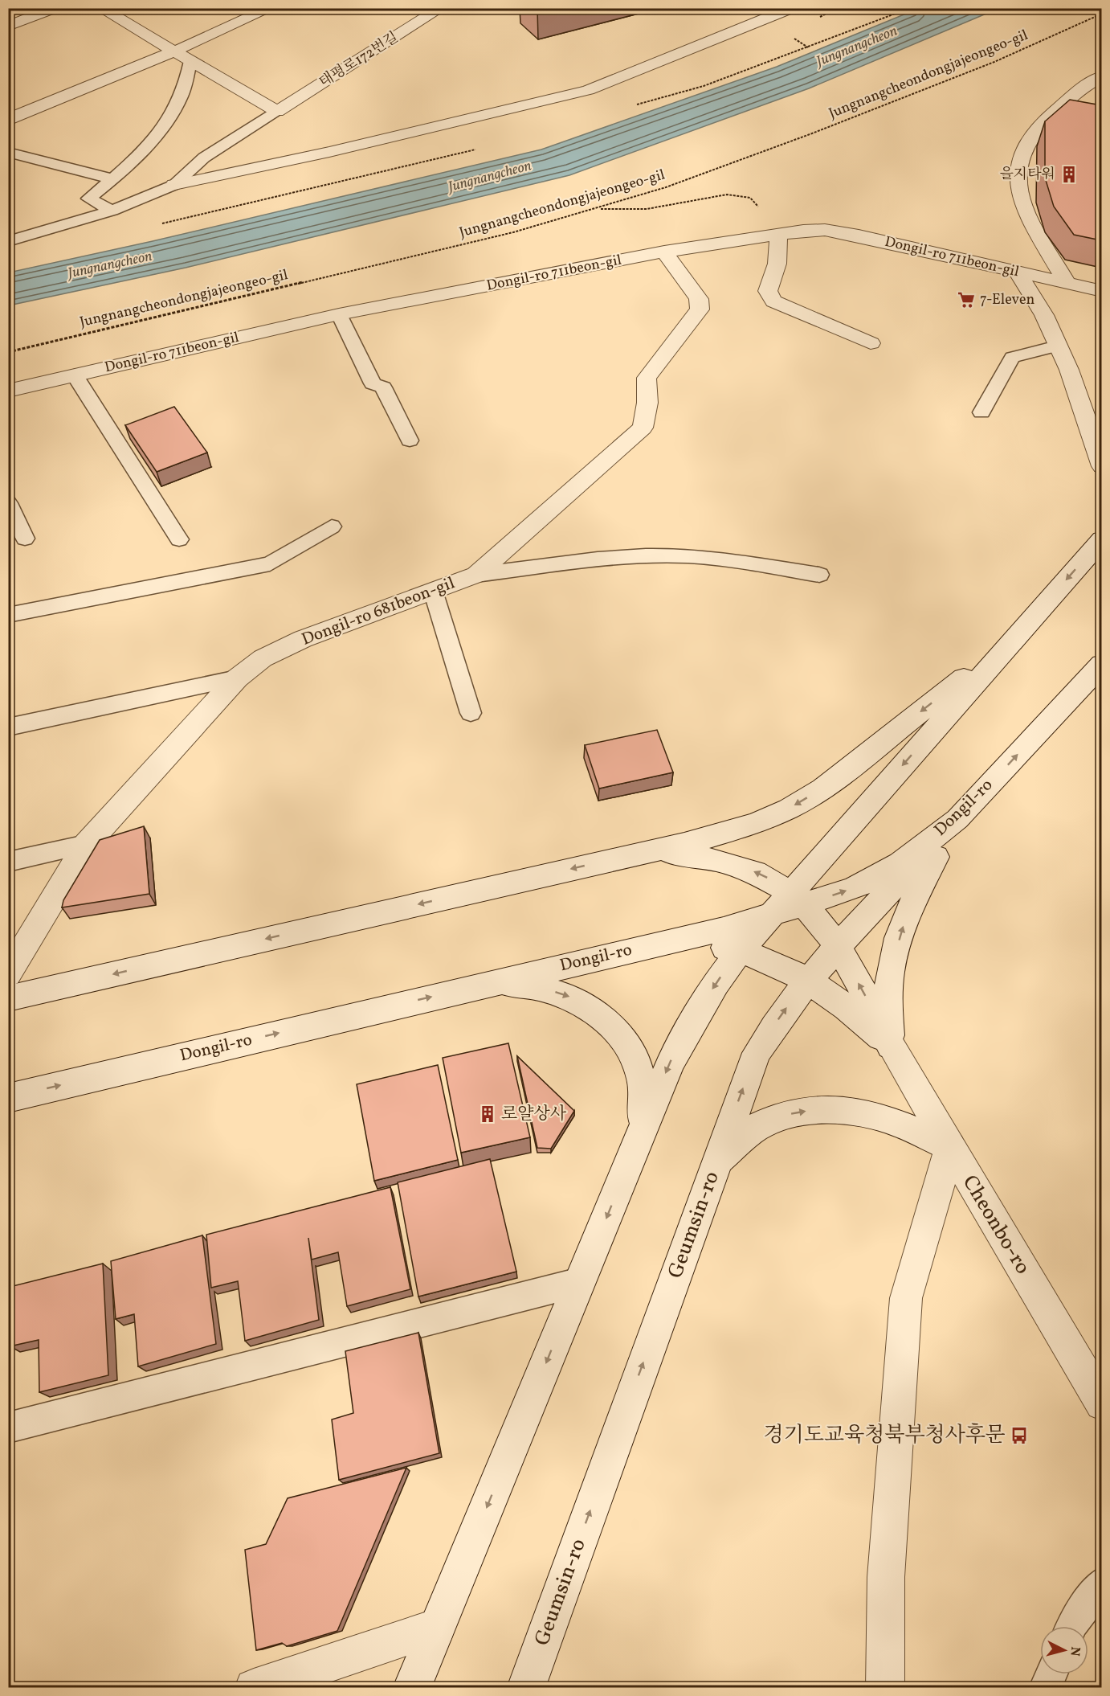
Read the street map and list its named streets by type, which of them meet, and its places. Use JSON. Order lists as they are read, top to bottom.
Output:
{
  "streets": {
    "street": [
      "태평로172번길",
      "Dongil-ro 711beon-gil",
      "Dongil-ro 681beon-gil",
      "Dongil-ro",
      "Geumsin-ro",
      "Cheonbo-ro"
    ],
    "path": ["Jungnangcheondongjajeongeo-gil"]
  },
  "crossings": [
    ["Dongil-ro 711beon-gil", "Dongil-ro 681beon-gil"],
    ["Dongil-ro", "Geumsin-ro"],
    ["Dongil-ro", "Cheonbo-ro"],
    ["Geumsin-ro", "Cheonbo-ro"]
  ],
  "water": ["Jungnangcheon"],
  "places": {
    "building": ["을지타워", "로얄상사"],
    "supermarket": ["7-Eleven"],
    "bus stop": ["경기도교육청북부청사후문"]
  },
  "north": "right"
}
